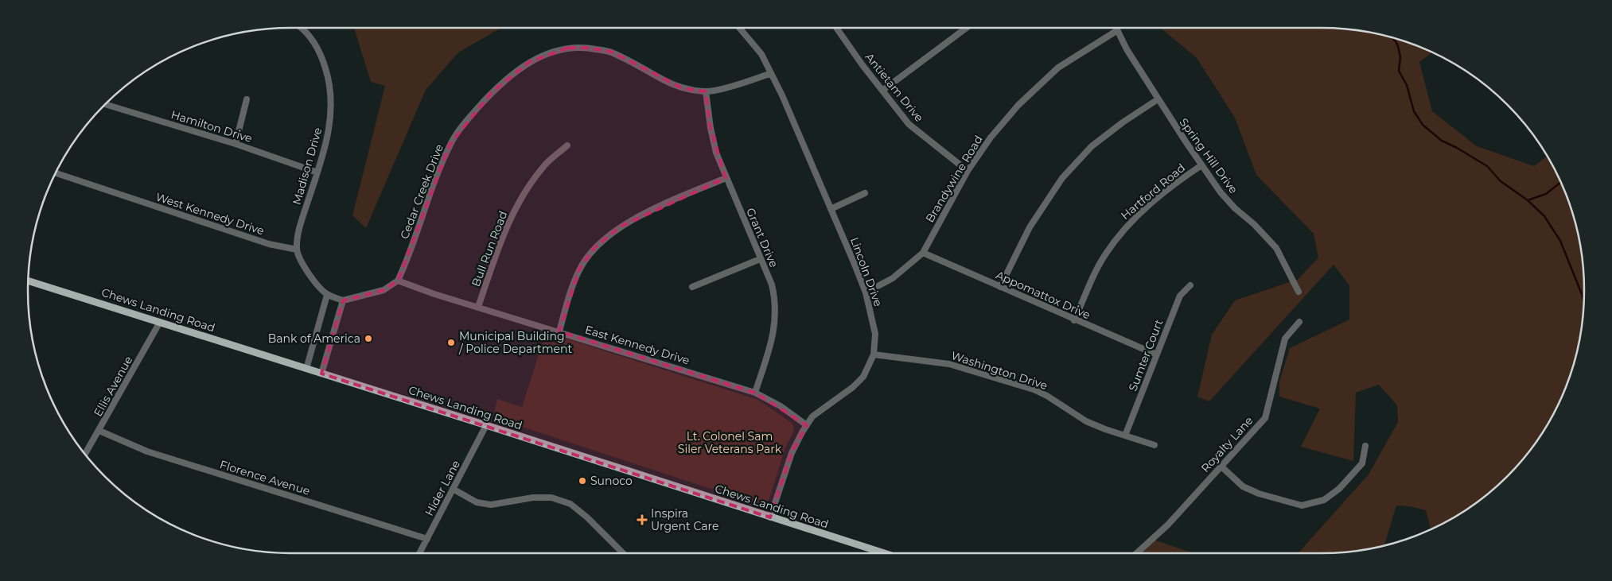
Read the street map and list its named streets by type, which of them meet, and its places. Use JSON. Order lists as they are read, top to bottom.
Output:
{
  "streets": {
    "main road": ["Chews Landing Road"],
    "street": [
      "Antietam Drive",
      "Hamilton Drive",
      "Spring Hill Drive",
      "Madison Drive",
      "Brandywine Road",
      "Cedar Creek Drive",
      "Hartford Road",
      "West Kennedy Drive",
      "Grant Drive",
      "Bull Run Road",
      "Lincoln Drive",
      "Appomattox Drive",
      "East Kennedy Drive",
      "Sumter Court",
      "Washington Drive",
      "Ellis Avenue",
      "Royalty Lane",
      "Florence Avenue",
      "Hider Lane"
    ]
  },
  "crossings": [
    ["Antietam Drive", "Brandywine Road"],
    ["Hamilton Drive", "Madison Drive"],
    ["Spring Hill Drive", "Brandywine Road"],
    ["Spring Hill Drive", "Hartford Road"],
    ["Madison Drive", "West Kennedy Drive"],
    ["Brandywine Road", "Lincoln Drive"],
    ["Brandywine Road", "Appomattox Drive"],
    ["Cedar Creek Drive", "Grant Drive"],
    ["Cedar Creek Drive", "Lincoln Drive"],
    ["Cedar Creek Drive", "East Kennedy Drive"],
    ["Hartford Road", "Appomattox Drive"],
    ["Grant Drive", "East Kennedy Drive"],
    ["Bull Run Road", "East Kennedy Drive"],
    ["Lincoln Drive", "Chews Landing Road"],
    ["Lincoln Drive", "East Kennedy Drive"],
    ["Lincoln Drive", "Washington Drive"],
    ["Appomattox Drive", "Sumter Court"],
    ["Chews Landing Road", "Ellis Avenue"],
    ["Chews Landing Road", "Hider Lane"],
    ["Sumter Court", "Washington Drive"],
    ["Ellis Avenue", "Florence Avenue"],
    ["Florence Avenue", "Hider Lane"]
  ],
  "parks": ["Lt. Colonel Sam Siler Veterans Park"],
  "places": {
    "other": ["Bank of America", "Municipal Building / Police Department", "Sunoco"],
    "health": ["Inspira Urgent Care"]
  }
}
